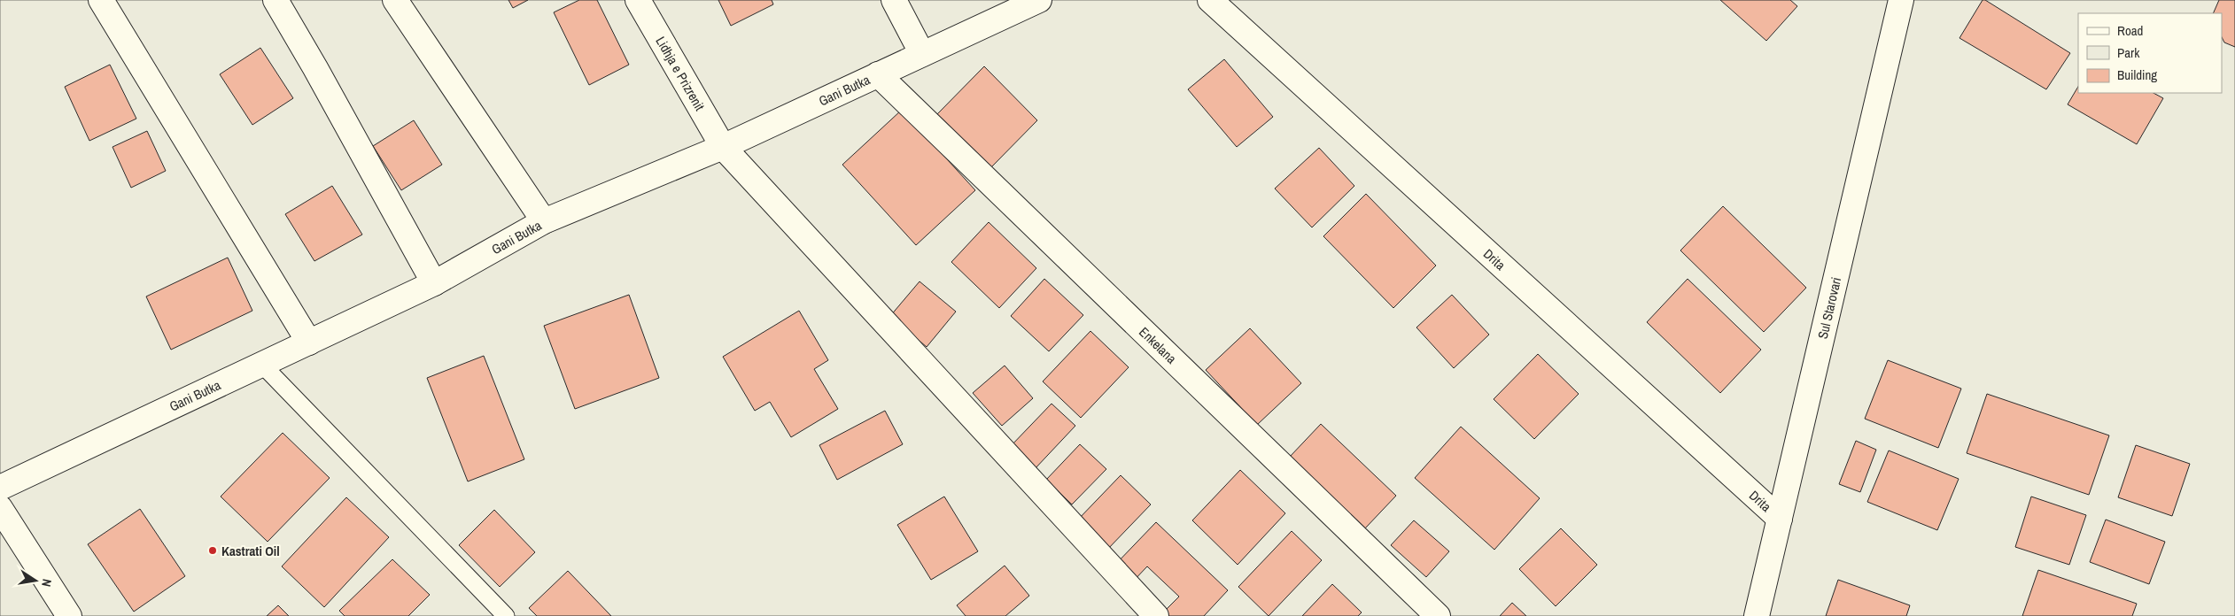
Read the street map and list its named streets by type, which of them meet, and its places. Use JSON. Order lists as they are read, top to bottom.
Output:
{
  "streets": {
    "street": [
      "Lidhja e Prizrenit",
      "Gani Butka",
      "Drita",
      "Sul Starovari",
      "Enkelana"
    ]
  },
  "crossings": [
    ["Lidhja e Prizrenit", "Gani Butka"],
    ["Gani Butka", "Enkelana"],
    ["Drita", "Sul Starovari"]
  ],
  "places": ["Kastrati Oil"],
  "legend": ["Road", "Park", "Building"],
  "north": "right"
}
